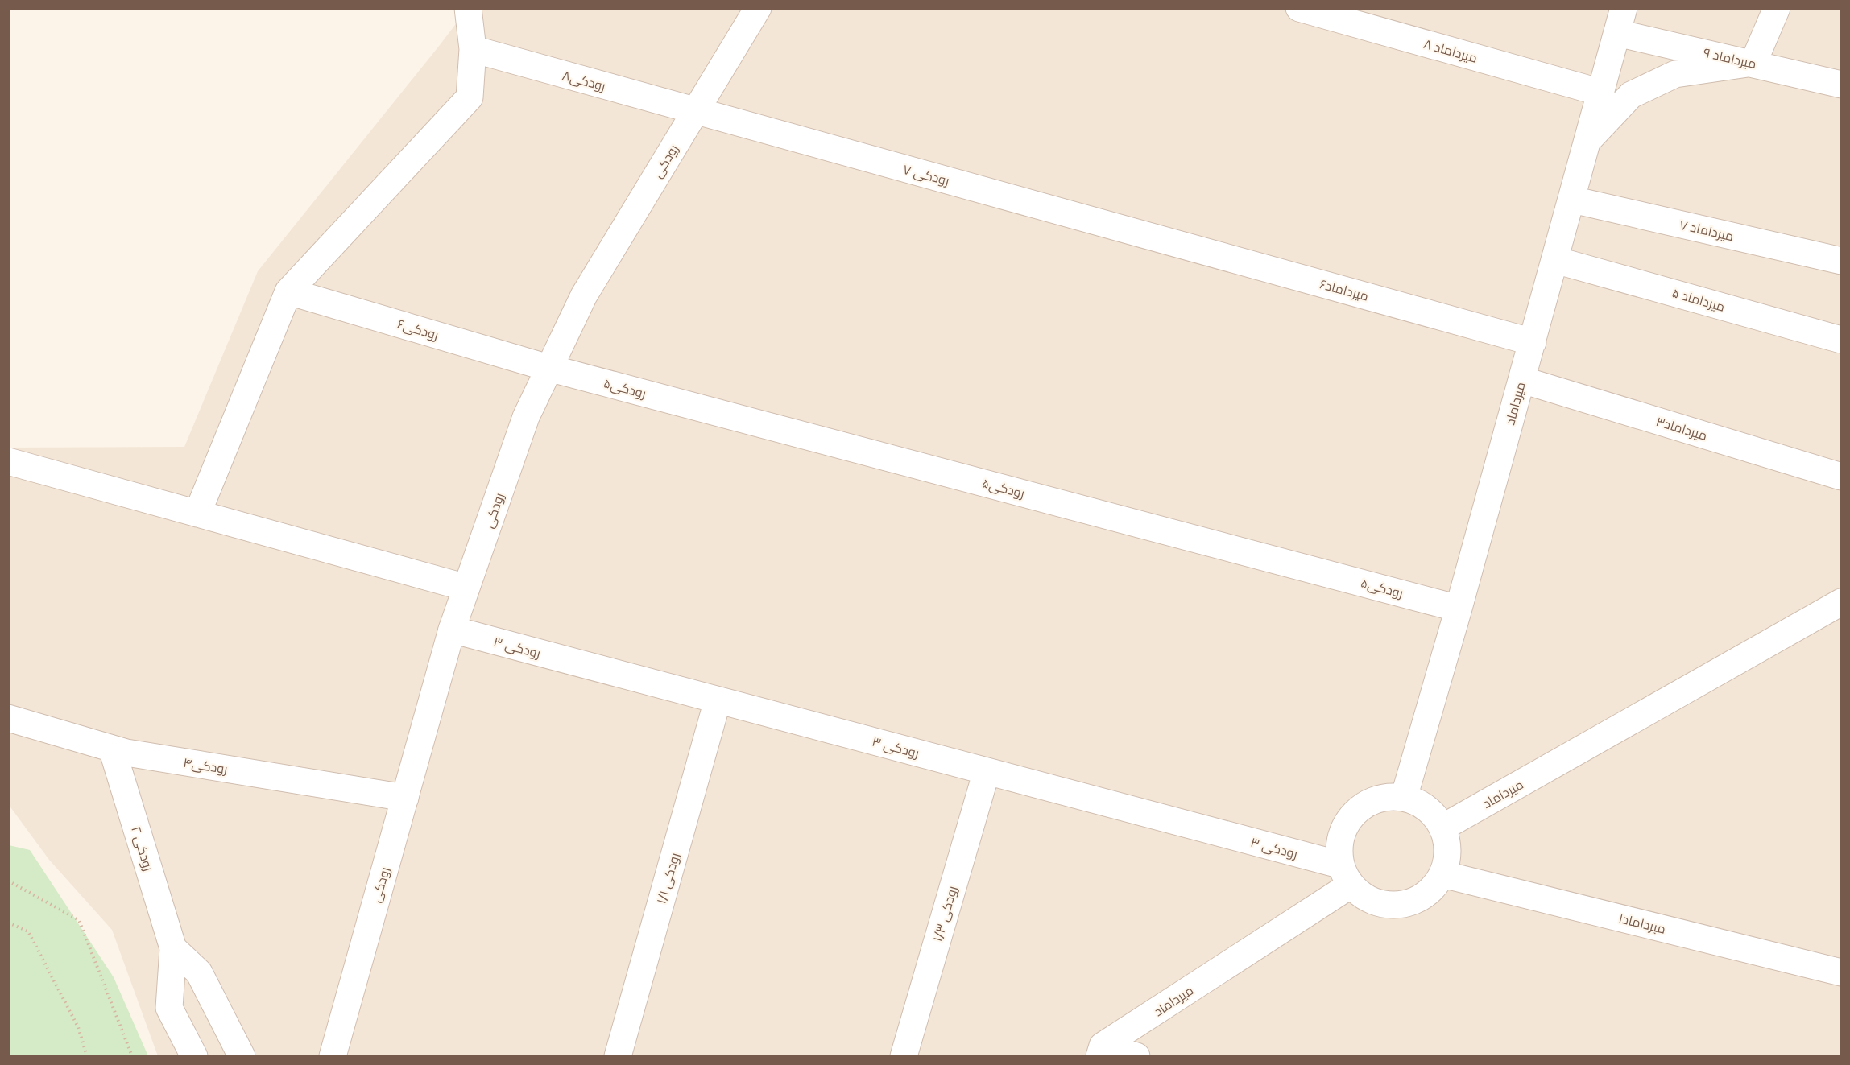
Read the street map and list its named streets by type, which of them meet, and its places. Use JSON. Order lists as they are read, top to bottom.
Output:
{
  "streets": {
    "street": [
      "میرداماد ۸",
      "میرداماد ۹",
      "رودکی۸",
      "رودکی",
      "رودکی ۷",
      "میرداماد ۷",
      "میرداماد۶",
      "میرداماد ۵",
      "رودکی۶",
      "رودکی۵",
      "میرداماد",
      "میرداماد۳",
      "رودکی ۳",
      "رودکی۴",
      "رودکی ۲",
      "رودکی ۱/۱",
      "رودکی ۱/۳",
      "میرداماد۱"
    ]
  },
  "crossings": [
    ["میرداماد ۸", "میرداماد"],
    ["میرداماد ۹", "میرداماد"],
    ["رودکی۸", "رودکی"],
    ["رودکی۸", "رودکی ۷"],
    ["رودکی", "رودکی ۷"],
    ["رودکی", "رودکی۶"],
    ["رودکی", "رودکی۵"],
    ["رودکی", "رودکی ۳"],
    ["رودکی", "رودکی۴"],
    ["رودکی ۷", "میرداماد۶"],
    ["میرداماد ۷", "میرداماد"],
    ["میرداماد۶", "میرداماد"],
    ["میرداماد ۵", "میرداماد"],
    ["رودکی۶", "رودکی۵"],
    ["رودکی۵", "میرداماد"],
    ["میرداماد", "میرداماد۳"],
    ["میرداماد", "رودکی ۳"],
    ["میرداماد", "میرداماد۱"],
    ["رودکی ۳", "رودکی ۱/۱"],
    ["رودکی ۳", "رودکی ۱/۳"],
    ["رودکی ۳", "میرداماد۱"],
    ["رودکی۴", "رودکی ۲"]
  ]
}
